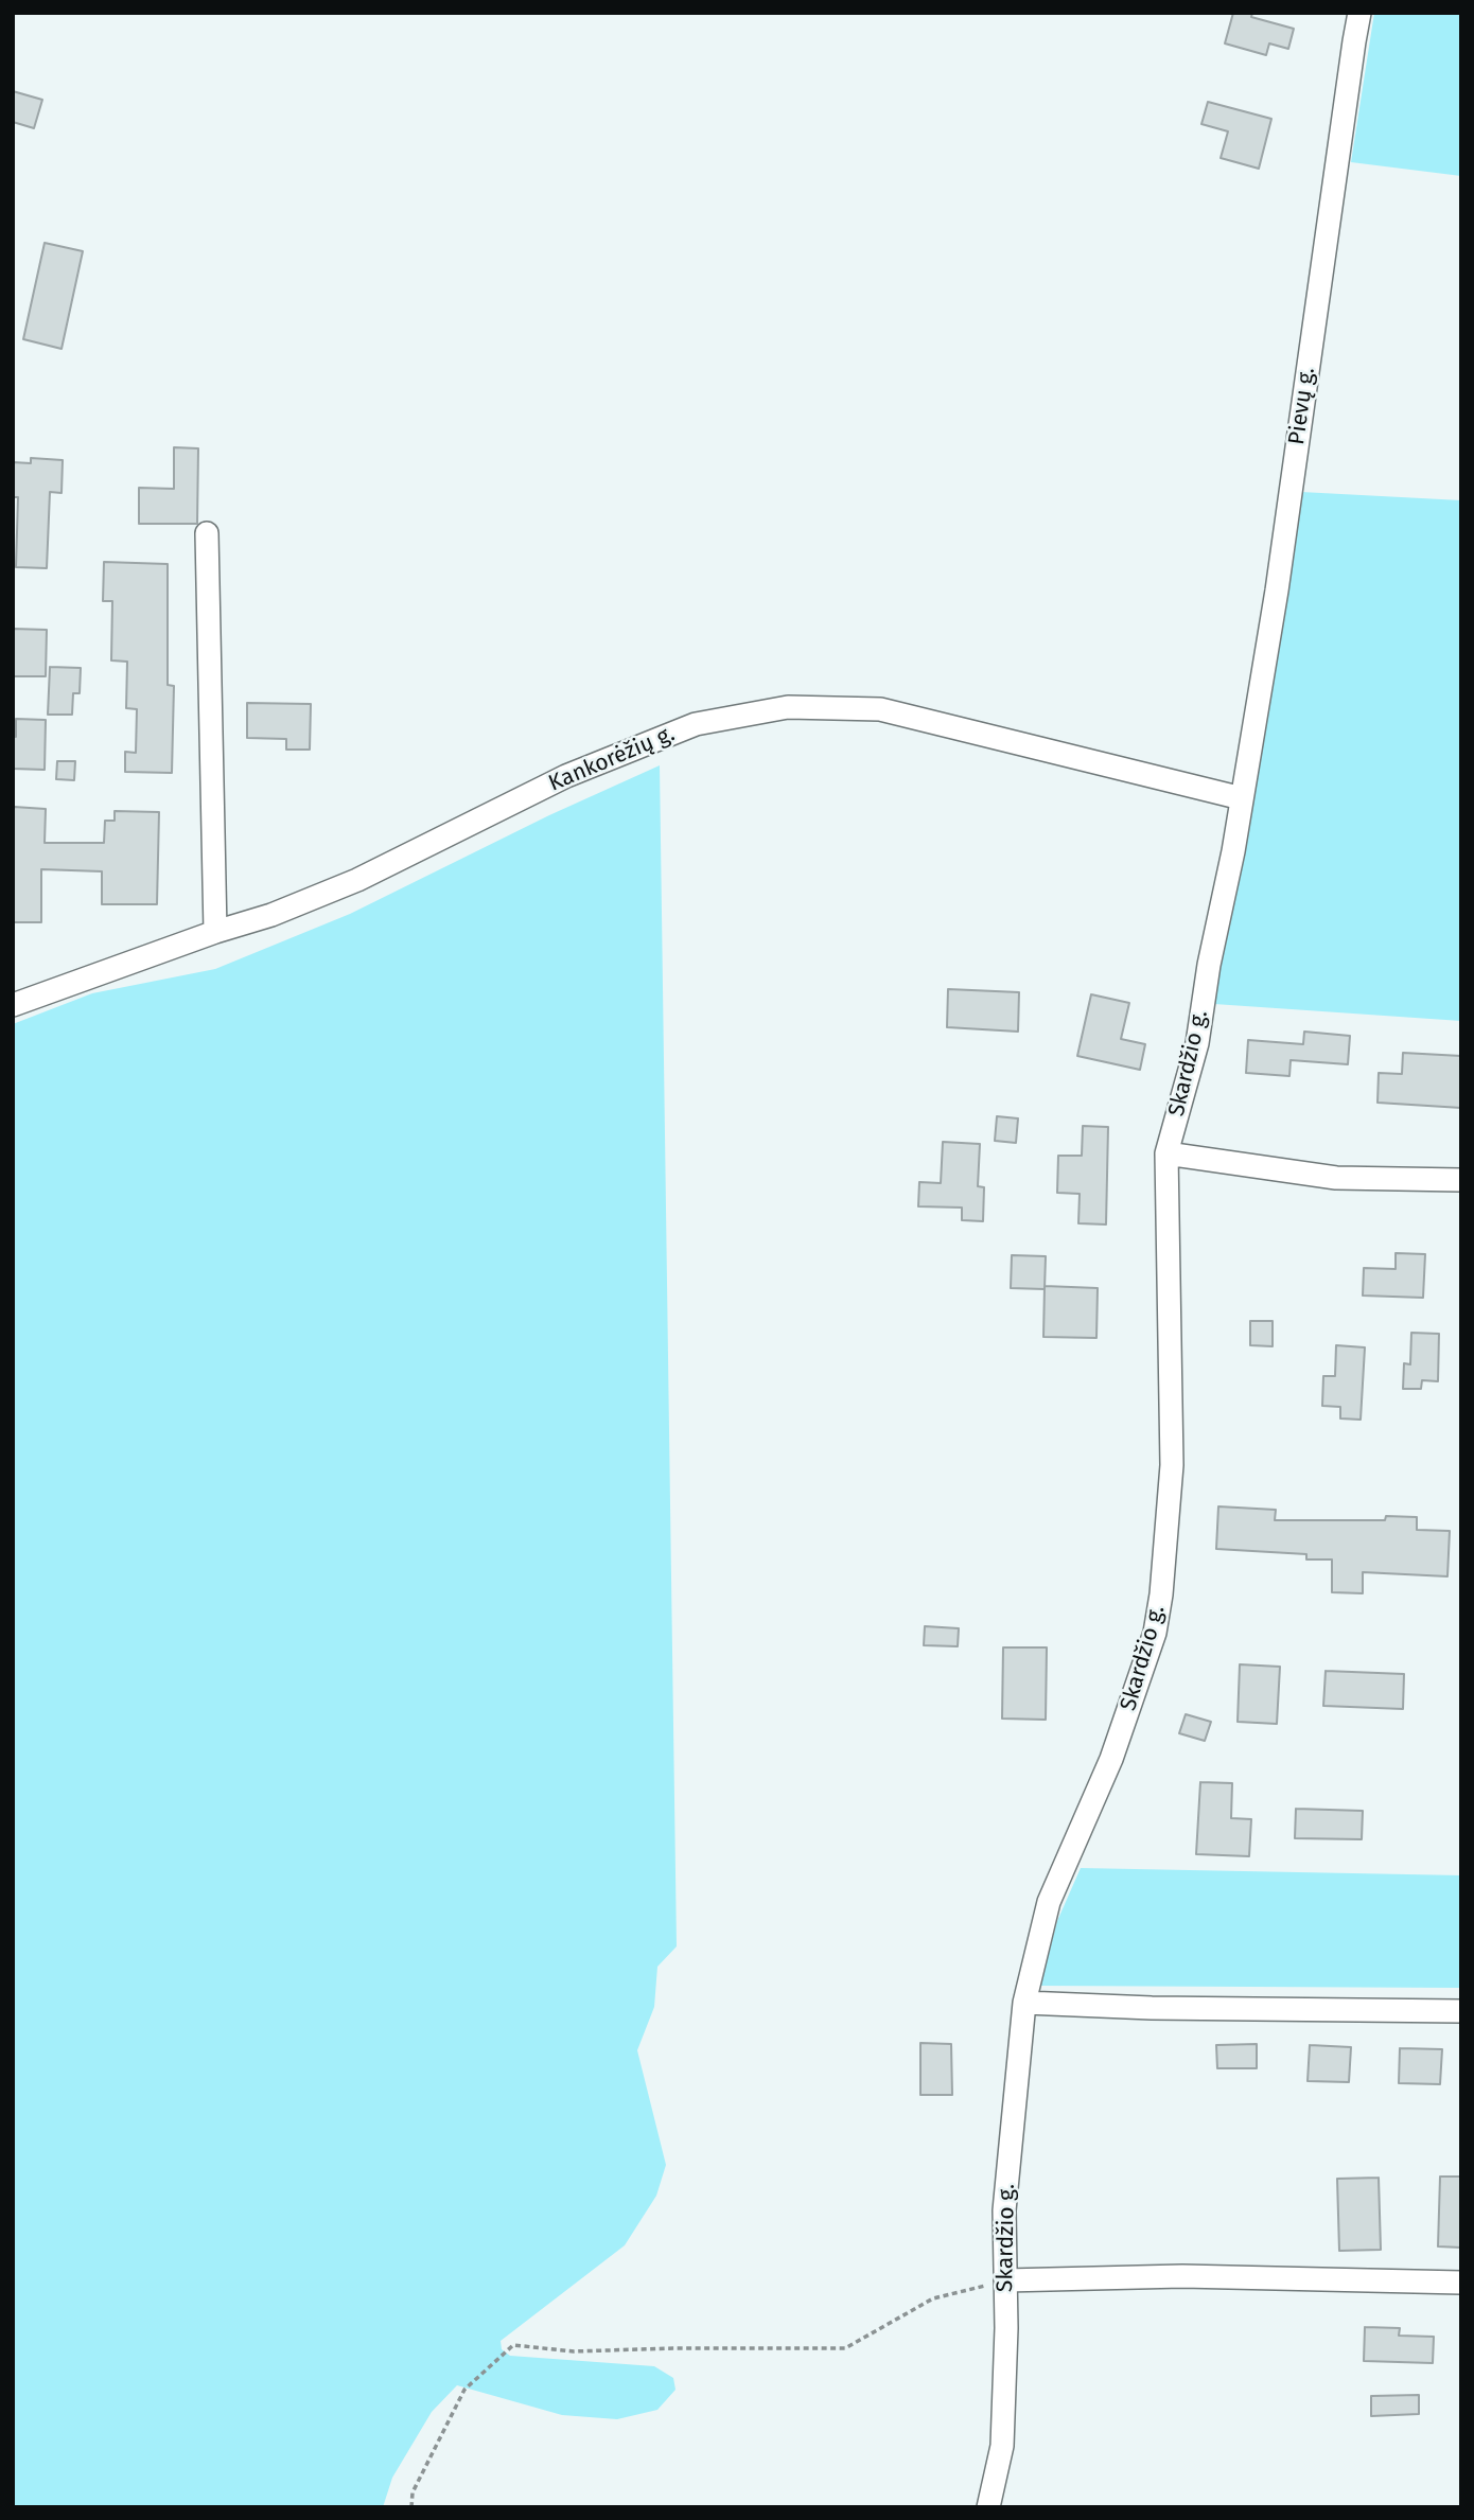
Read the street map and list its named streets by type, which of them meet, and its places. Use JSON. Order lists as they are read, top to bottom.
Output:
{
  "streets": {
    "street": ["Pievų g.", "Kankorėžių g.", "Skardžio g."]
  },
  "crossings": [
    ["Pievų g.", "Kankorėžių g."],
    ["Pievų g.", "Skardžio g."],
    ["Kankorėžių g.", "Skardžio g."]
  ]
}
